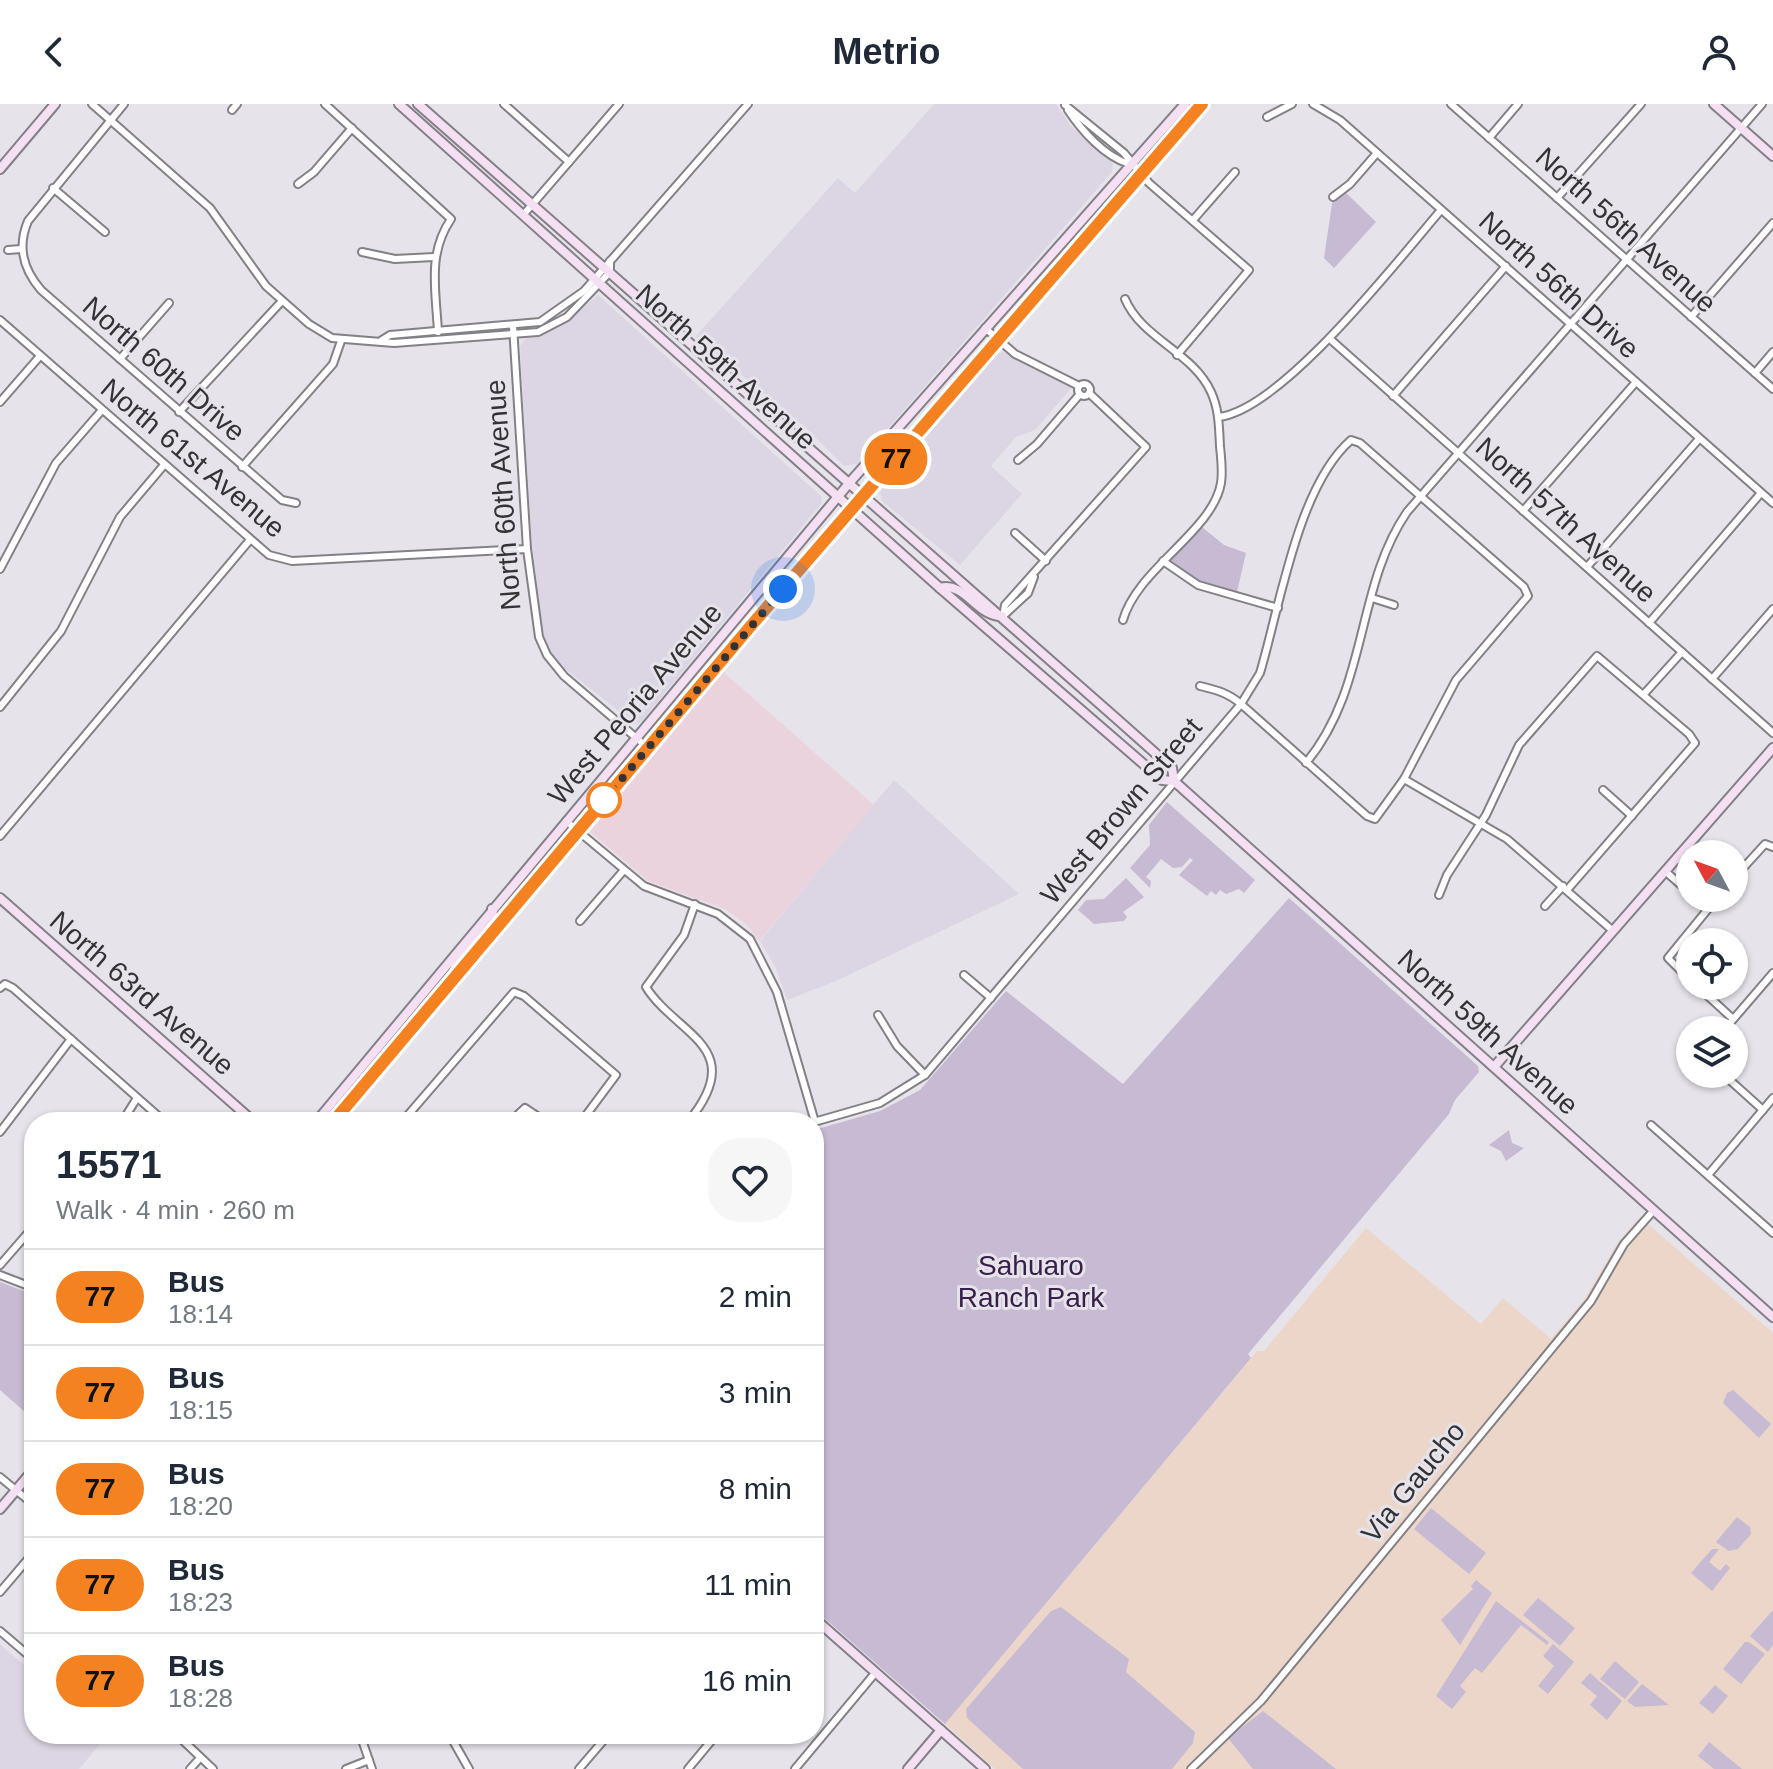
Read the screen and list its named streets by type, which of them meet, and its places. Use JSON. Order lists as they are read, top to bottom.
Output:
{
  "streets": {
    "main road": ["North 59th Avenue", "West Peoria Avenue", "North 63rd Avenue"],
    "street": [
      "North 56th Avenue",
      "North 56th Drive",
      "North 60th Drive",
      "North 61st Avenue",
      "North 60th Avenue",
      "North 57th Avenue",
      "West Brown Street",
      "Via Gaucho"
    ]
  },
  "crossings": [
    ["North 59th Avenue", "West Peoria Avenue"],
    ["North 59th Avenue", "West Brown Street"],
    ["North 59th Avenue", "Via Gaucho"],
    ["North 61st Avenue", "North 60th Avenue"],
    ["North 60th Avenue", "West Peoria Avenue"]
  ],
  "parks": ["Sahuaro Ranch Park"],
  "lines": ["bus line 77"],
  "north": "top left",
  "page": {
    "header": "Metrio",
    "on_map": "77",
    "heading": ["15571", "Walk · 4 min · 260 m"],
    "list": [
      {
        "mark": "77",
        "name": "Bus",
        "note": "18:14",
        "value": "2 min"
      },
      {
        "mark": "77",
        "name": "Bus",
        "note": "18:15",
        "value": "3 min"
      },
      {
        "mark": "77",
        "name": "Bus",
        "note": "18:20",
        "value": "8 min"
      },
      {
        "mark": "77",
        "name": "Bus",
        "note": "18:23",
        "value": "11 min"
      },
      {
        "mark": "77",
        "name": "Bus",
        "note": "18:28",
        "value": "16 min"
      }
    ]
  }
}
